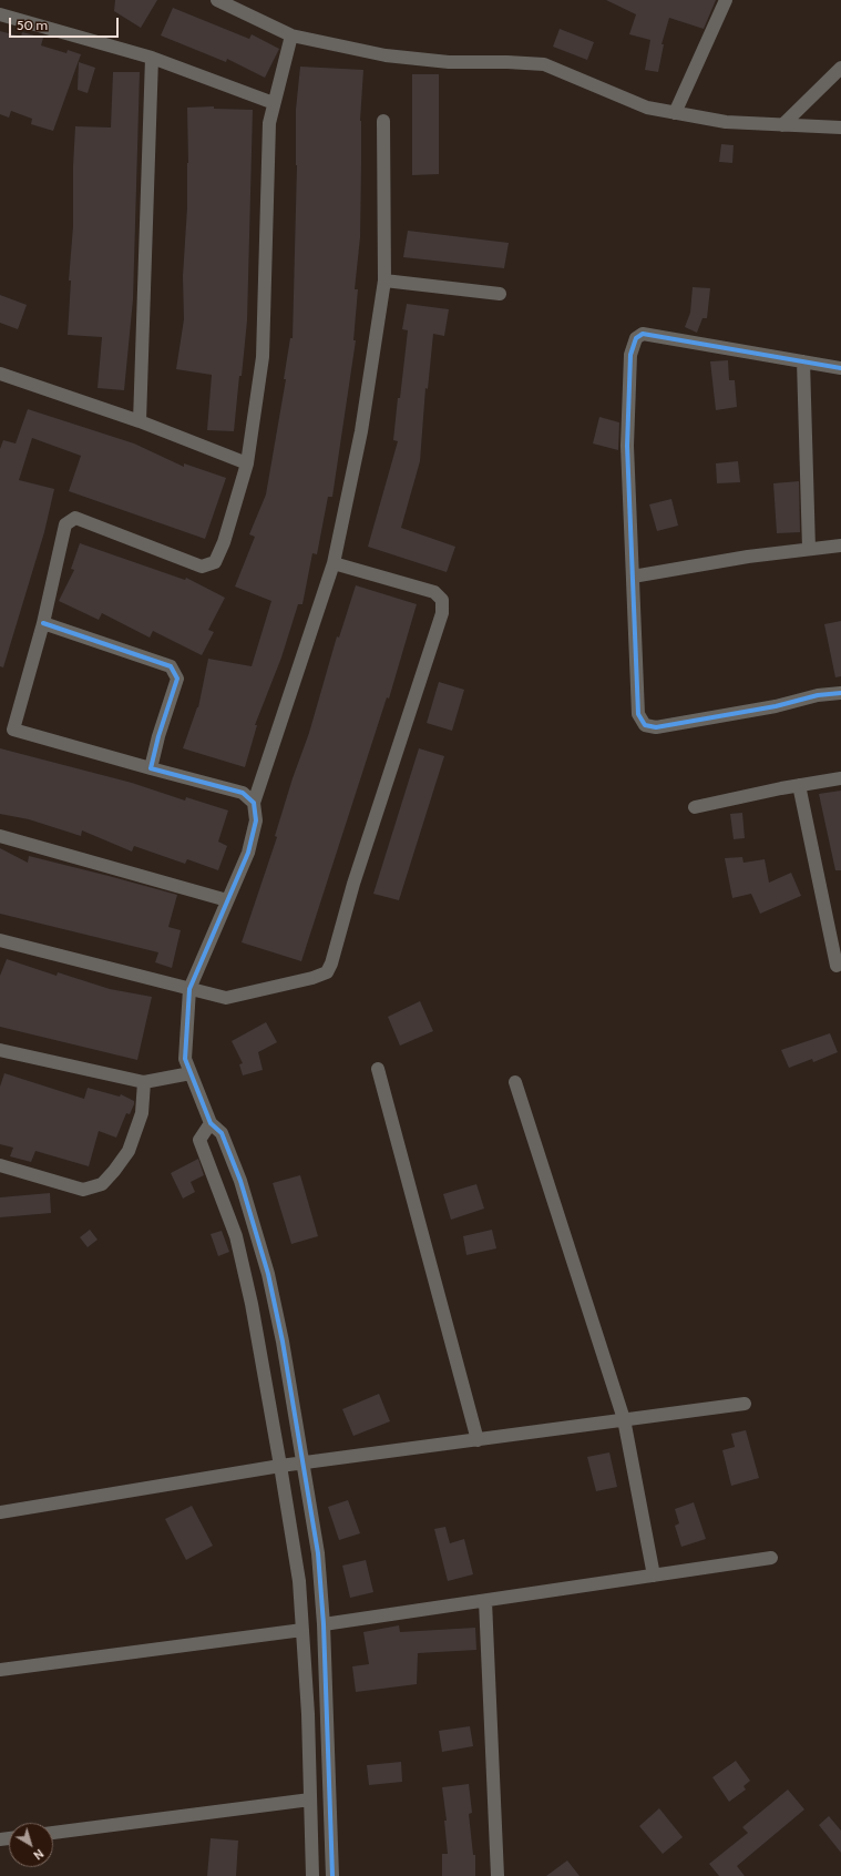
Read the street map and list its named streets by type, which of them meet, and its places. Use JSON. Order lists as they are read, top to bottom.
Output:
{
  "scale_bar": "50 m",
  "north": "bottom right"
}
